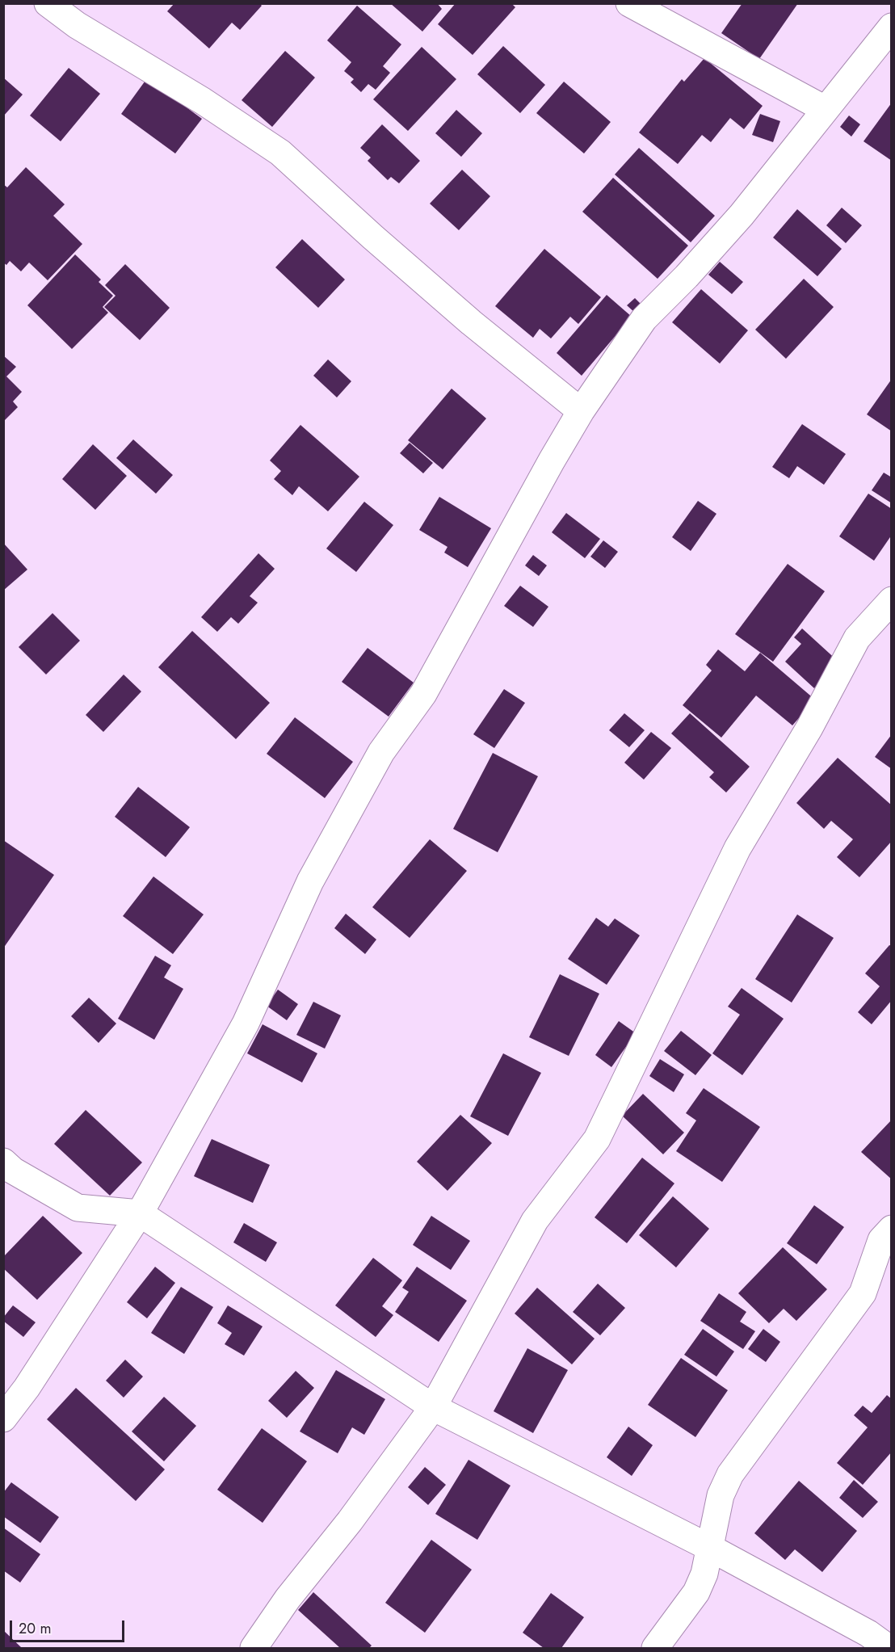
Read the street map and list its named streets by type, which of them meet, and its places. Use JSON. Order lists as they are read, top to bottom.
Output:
{
  "scale_bar": "20 m"
}
